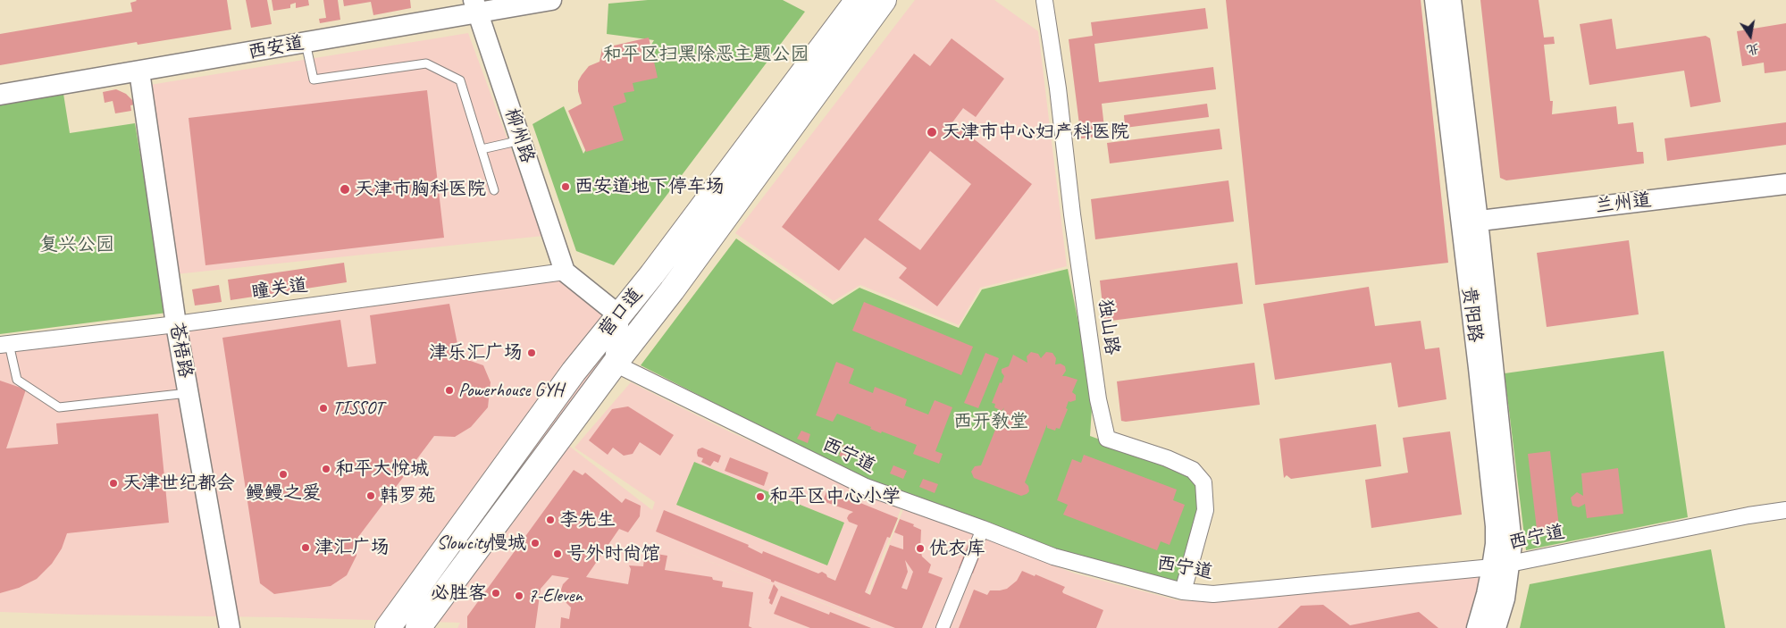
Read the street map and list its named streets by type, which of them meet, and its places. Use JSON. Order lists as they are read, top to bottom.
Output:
{
  "streets": {
    "main road": ["营口道"],
    "street": [
      "西安道",
      "柳州路",
      "兰州道",
      "瞳关道",
      "贵阳路",
      "独山路",
      "苍梧路",
      "西宁道"
    ]
  },
  "crossings": [
    ["西安道", "柳州路"],
    ["西安道", "苍梧路"],
    ["柳州路", "瞳关道"],
    ["兰州道", "贵阳路"],
    ["瞳关道", "苍梧路"],
    ["营口道", "西宁道"],
    ["贵阳路", "西宁道"],
    ["独山路", "西宁道"]
  ],
  "parks": ["和平区扫黑除恶主题公园", "复兴公园", "西开教堂"],
  "places": [
    "天津市中心妇产科医院",
    "西安道地下停车场",
    "天津市胸科医院",
    "津乐汇广场",
    "Powerhouse GYH",
    "TISSOT",
    "和平大悦城",
    "鳗鳗之爱",
    "天津世纪都会",
    "韩罗苑",
    "和平区中心小学",
    "李先生",
    "Slowcity慢城",
    "津汇广场",
    "优衣库",
    "号外时尚馆",
    "必胜客",
    "7-Eleven"
  ],
  "north": "bottom"
}
